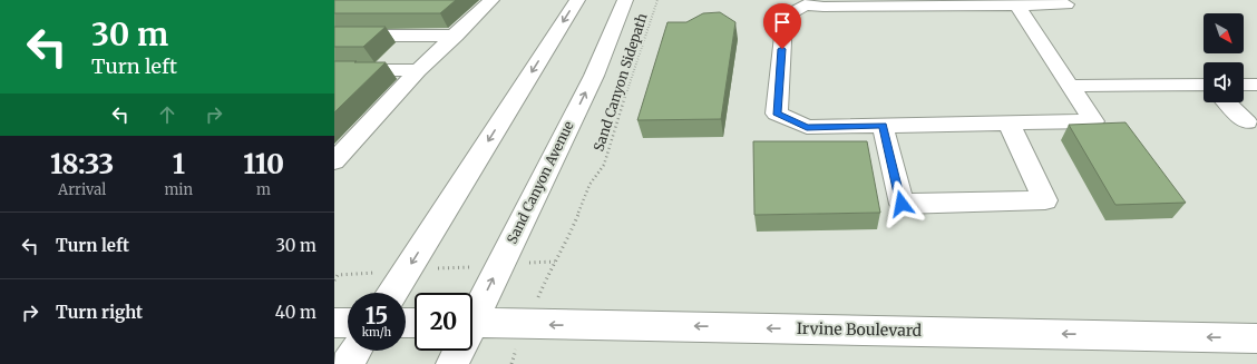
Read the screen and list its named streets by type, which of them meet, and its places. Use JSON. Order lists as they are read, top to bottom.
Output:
{
  "streets": {
    "main road": ["Sand Canyon Avenue", "Irvine Boulevard"],
    "path": ["Sand Canyon Sidepath"]
  },
  "crossings": [
    ["Sand Canyon Sidepath", "Sand Canyon Avenue"]
  ],
  "one_way": ["Irvine Boulevard"],
  "north": "bottom right",
  "page": {
    "turn": ["30 m", "Turn left"],
    "eta": [
      "18:33",
      "Arrival",
      "1",
      "min",
      "110",
      "m"
    ],
    "list": [
      {
        "name": "Turn left",
        "value": "30 m"
      },
      {
        "name": "Turn right",
        "value": "40 m"
      }
    ],
    "speed": "15 km/h",
    "limit": "20"
  }
}
